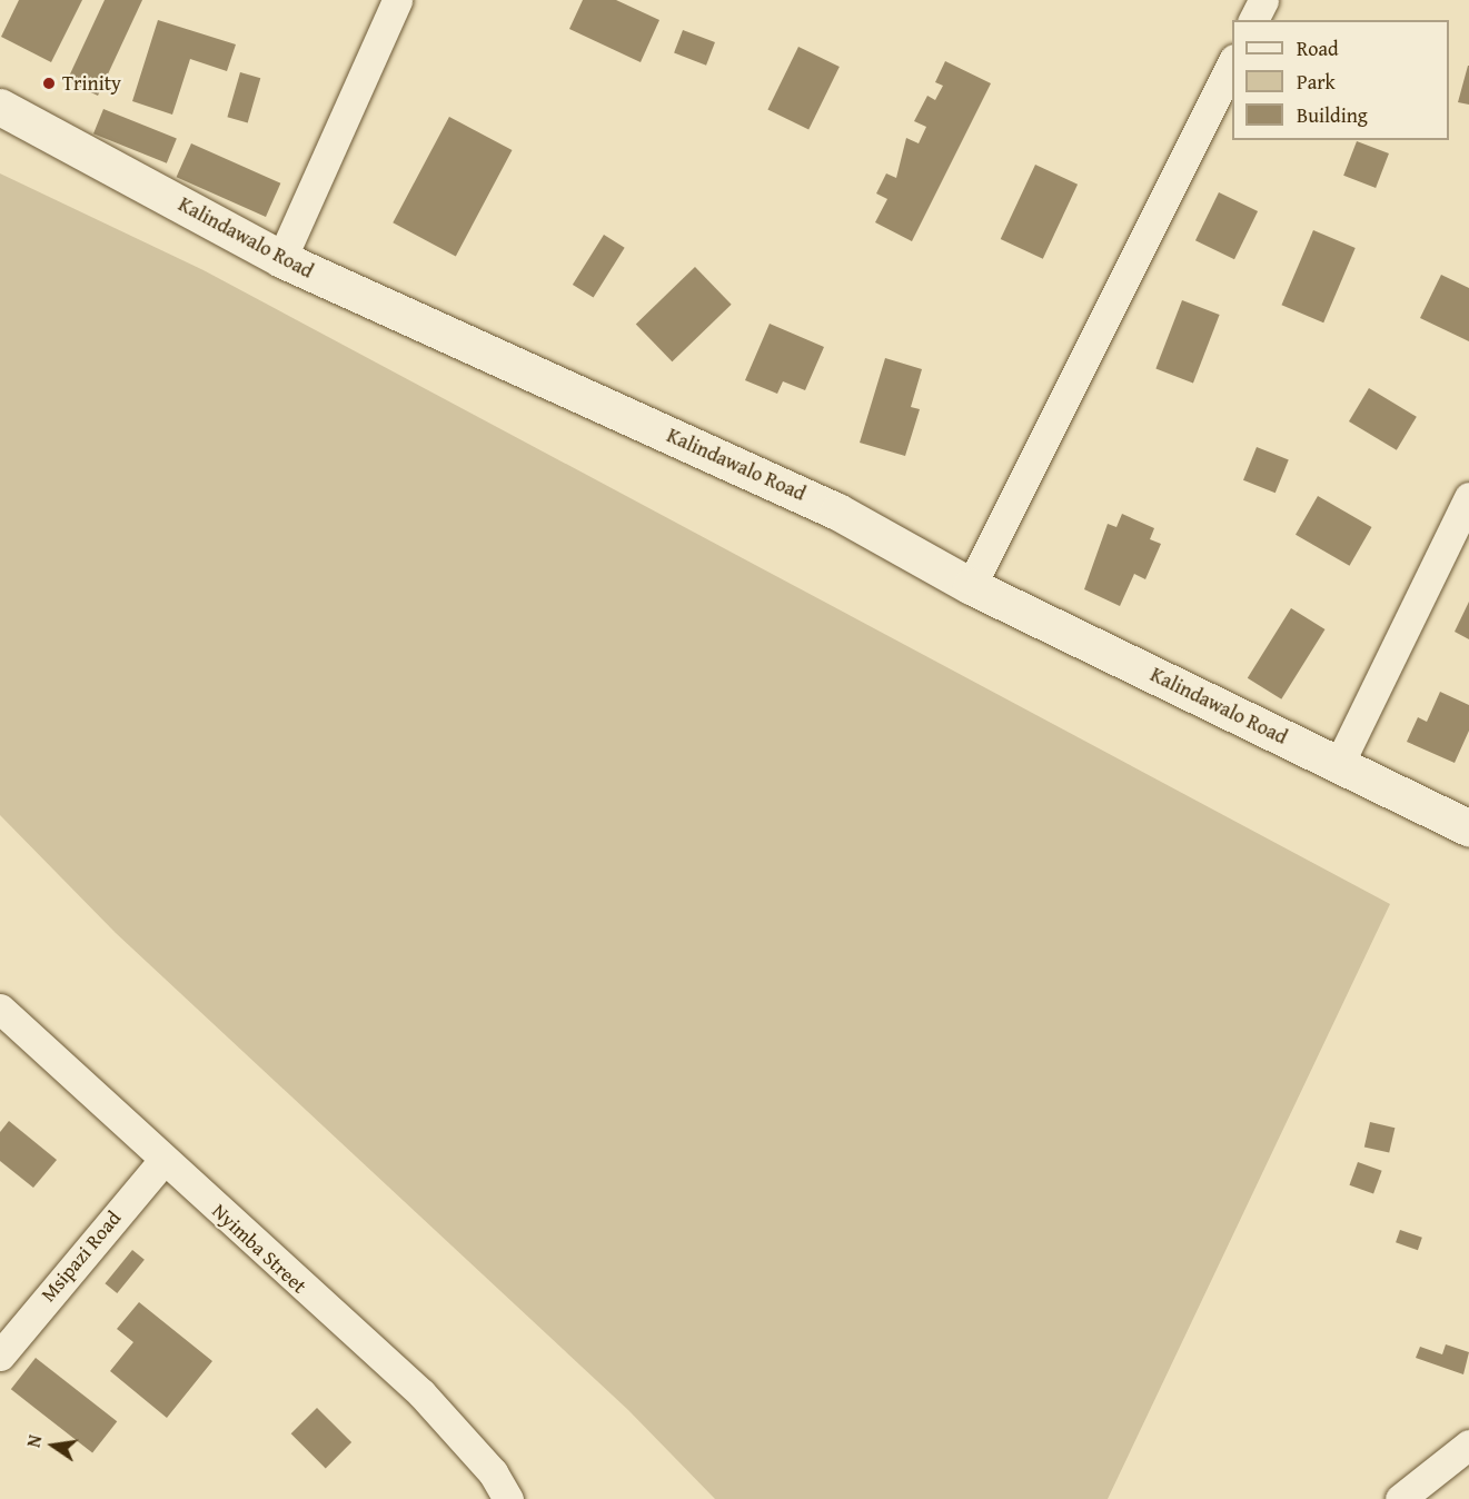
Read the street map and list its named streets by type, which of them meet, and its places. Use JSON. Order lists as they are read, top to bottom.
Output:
{
  "streets": {
    "street": ["Kalindawalo Road", "Nyimba Street", "Msipazi Road"]
  },
  "crossings": [
    ["Nyimba Street", "Msipazi Road"]
  ],
  "places": ["Trinity"],
  "legend": ["Road", "Park", "Building"],
  "north": "left"
}
